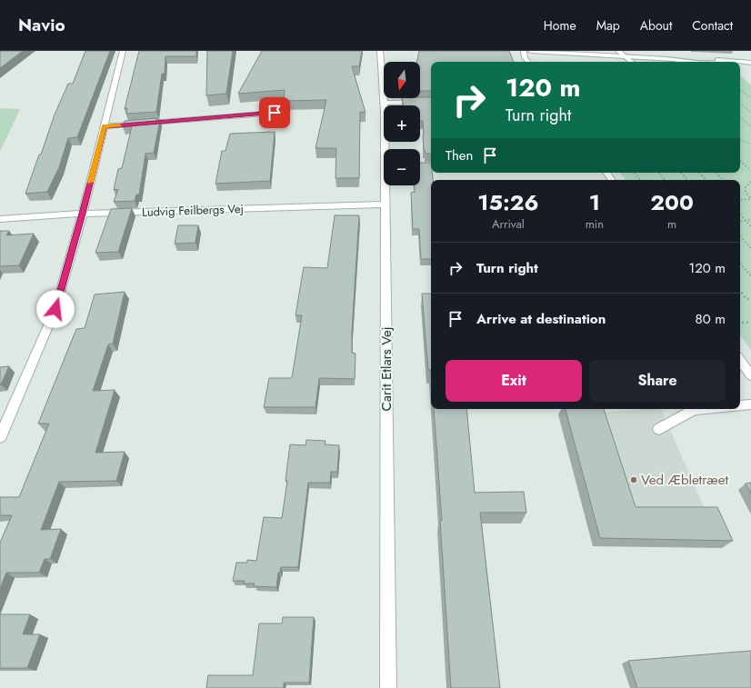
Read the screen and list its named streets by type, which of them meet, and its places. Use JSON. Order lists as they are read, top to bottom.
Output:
{
  "streets": {
    "street": ["Ludvig Feilbergs Vej", "Carit Etlars Vej"]
  },
  "crossings": [
    ["Ludvig Feilbergs Vej", "Carit Etlars Vej"]
  ],
  "places": ["Ved Æbletræet"],
  "north": "bottom",
  "page": {
    "header": "Navio",
    "nav": [
      "Home",
      "Map",
      "About",
      "Contact"
    ],
    "map_buttons": ["+", "−"],
    "turn": ["120 m", "Turn right"],
    "then": "Then",
    "eta": [
      "15:26",
      "Arrival",
      "1",
      "min",
      "200",
      "m"
    ],
    "list": [
      {
        "name": "Turn right",
        "value": "120 m"
      },
      {
        "name": "Arrive at destination",
        "value": "80 m"
      }
    ],
    "buttons": ["Exit", "Share"]
  }
}
